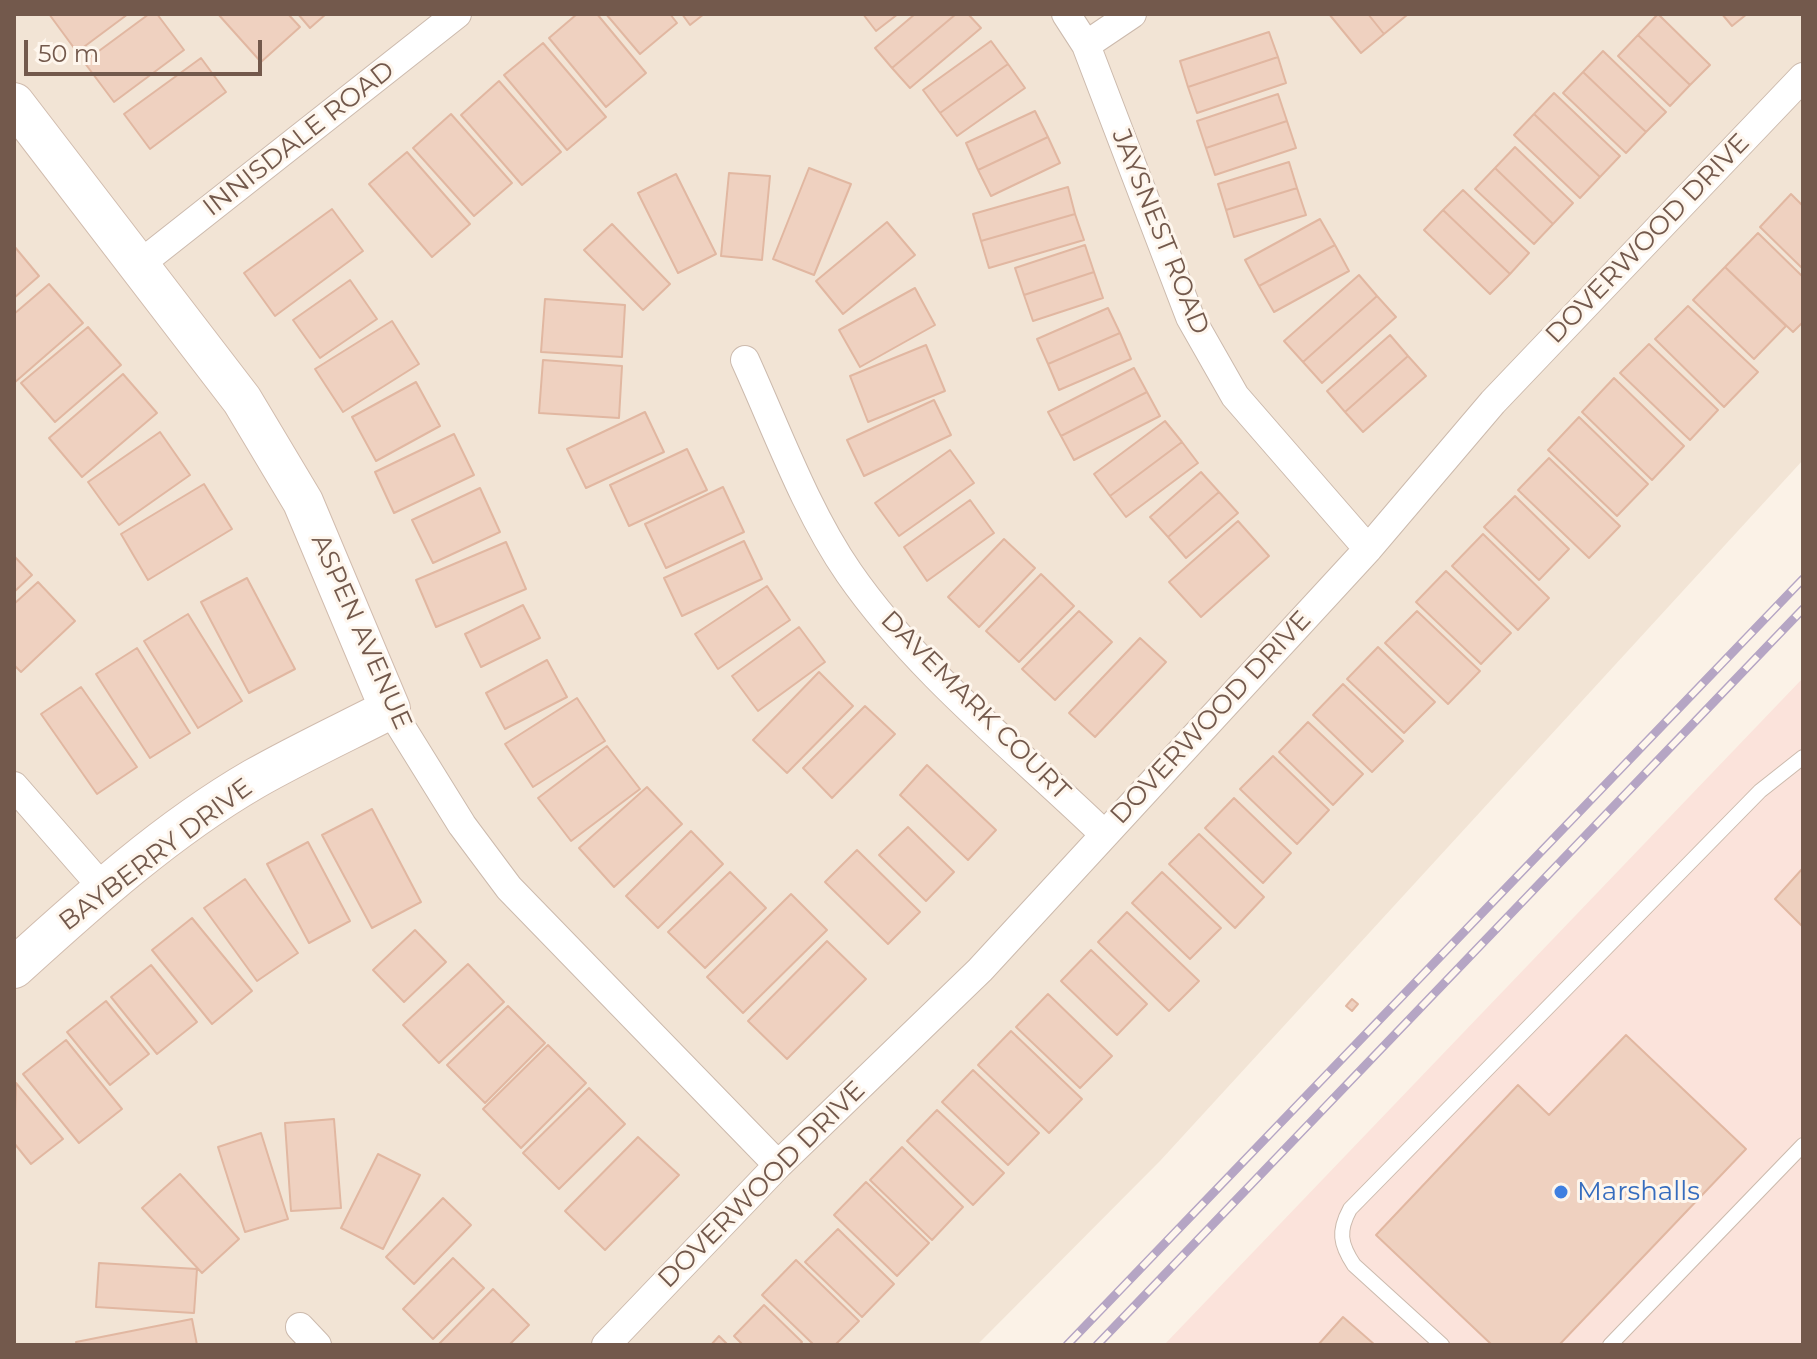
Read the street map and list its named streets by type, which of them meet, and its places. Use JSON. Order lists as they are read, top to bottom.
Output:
{
  "streets": {
    "street": [
      "INNISDALE ROAD",
      "JAYSNEST ROAD",
      "DOVERWOOD DRIVE",
      "ASPEN AVENUE",
      "DAVEMARK COURT",
      "BAYBERRY DRIVE"
    ]
  },
  "crossings": [
    ["INNISDALE ROAD", "ASPEN AVENUE"],
    ["JAYSNEST ROAD", "DOVERWOOD DRIVE"],
    ["DOVERWOOD DRIVE", "ASPEN AVENUE"],
    ["DOVERWOOD DRIVE", "DAVEMARK COURT"],
    ["ASPEN AVENUE", "BAYBERRY DRIVE"]
  ],
  "places": ["Marshalls"],
  "scale_bar": "50 m"
}
